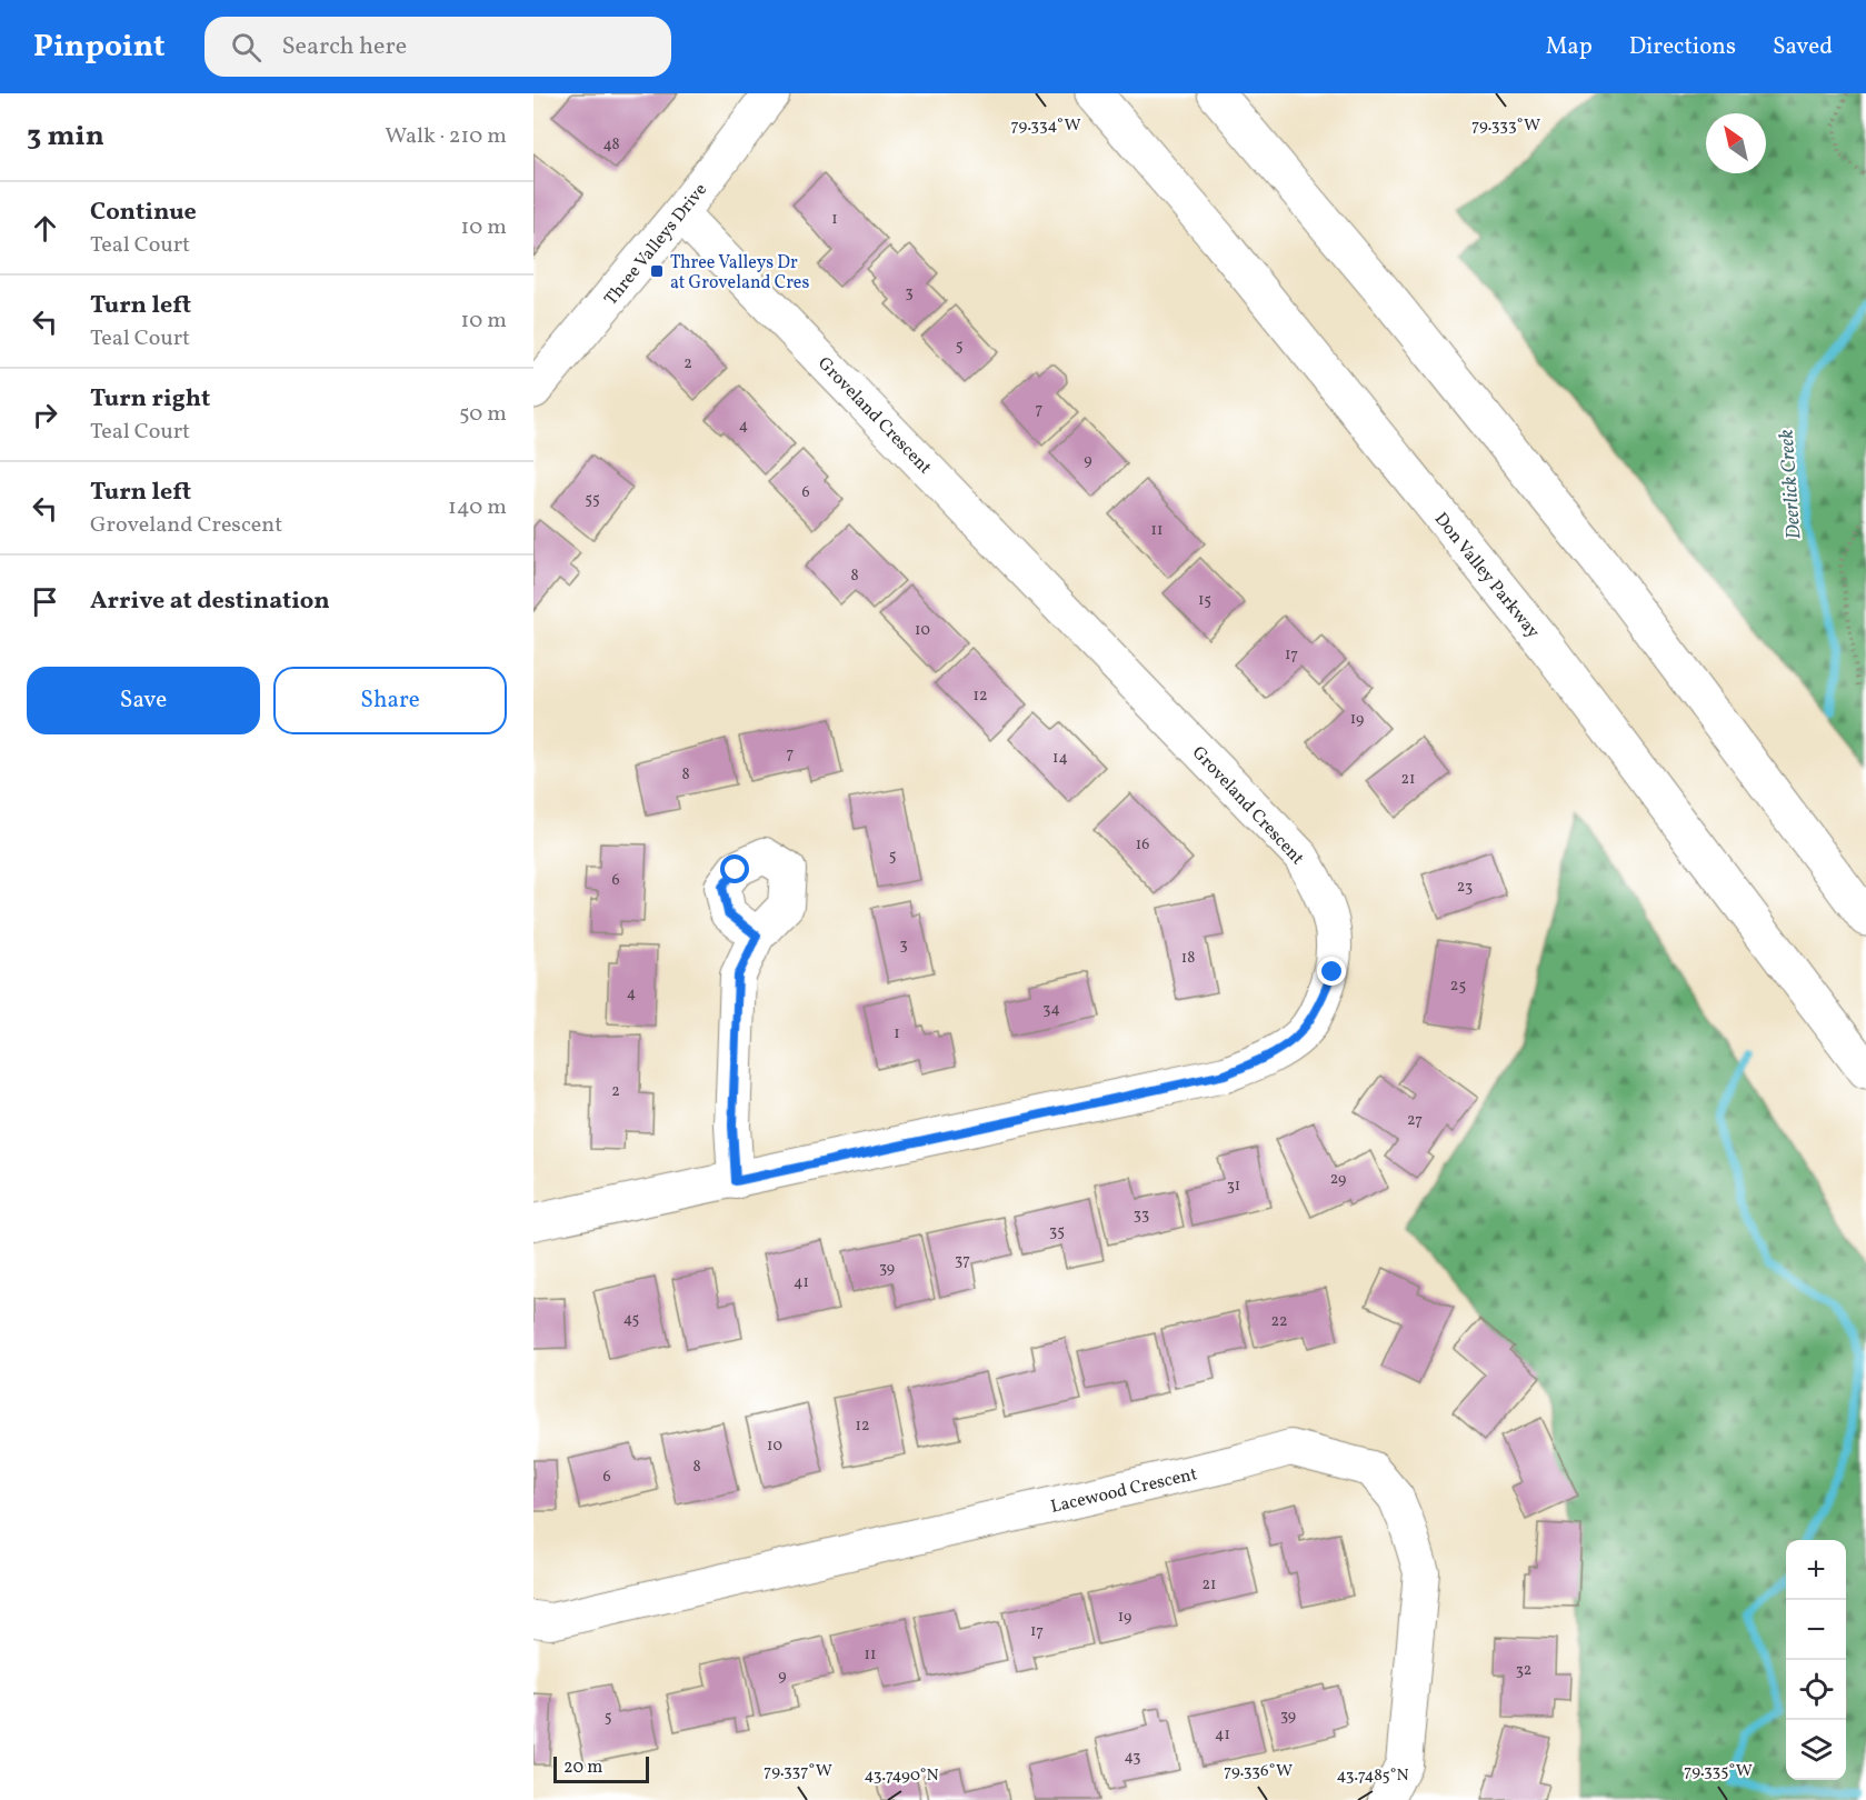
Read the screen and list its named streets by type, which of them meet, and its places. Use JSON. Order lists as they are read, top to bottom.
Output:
{
  "streets": {
    "main road": ["Three Valleys Drive", "Don Valley Parkway"],
    "street": ["Groveland Crescent", "Lacewood Crescent"]
  },
  "crossings": [
    ["Three Valleys Drive", "Groveland Crescent"]
  ],
  "water": ["Deerlick Creek"],
  "places": {
    "transit": ["Three Valleys Dr at Groveland Cres"]
  },
  "house_numbers": [
    "48",
    "1",
    "3",
    "5",
    "2",
    "7",
    "4",
    "9",
    "6",
    "55",
    "11",
    "8",
    "15",
    "10",
    "17",
    "12",
    "19",
    "7",
    "14",
    "8",
    "21",
    "16",
    "5",
    "6",
    "23",
    "3",
    "18",
    "25",
    "4",
    "34",
    "1",
    "2",
    "27",
    "29",
    "31",
    "33",
    "35",
    "37",
    "39",
    "41",
    "45",
    "22",
    "12",
    "10",
    "8",
    "6",
    "21",
    "19",
    "17",
    "11",
    "32",
    "9",
    "39",
    "5",
    "41",
    "43"
  ],
  "scale_bar": "20 m",
  "north": "top left",
  "page": {
    "header": "Pinpoint",
    "search": "Search here",
    "nav": ["Map", "Directions", "Saved"],
    "heading": ["3 min", "Walk · 210 m"],
    "list": [
      ["Continue", "Teal Court", "10 m"],
      ["Turn left", "Teal Court", "10 m"],
      ["Turn right", "Teal Court", "50 m"],
      ["Turn left", "Groveland Crescent", "140 m"],
      "Arrive at destination"
    ],
    "buttons": ["Save", "Share"],
    "map_buttons": ["+", "−"],
    "scale": "20 m"
  },
  "coordinates": [
    "79.334°W",
    "79.333°W",
    "79.337°W",
    "79.336°W",
    "79.335°W",
    "43.7490°N",
    "43.7485°N"
  ]
}
